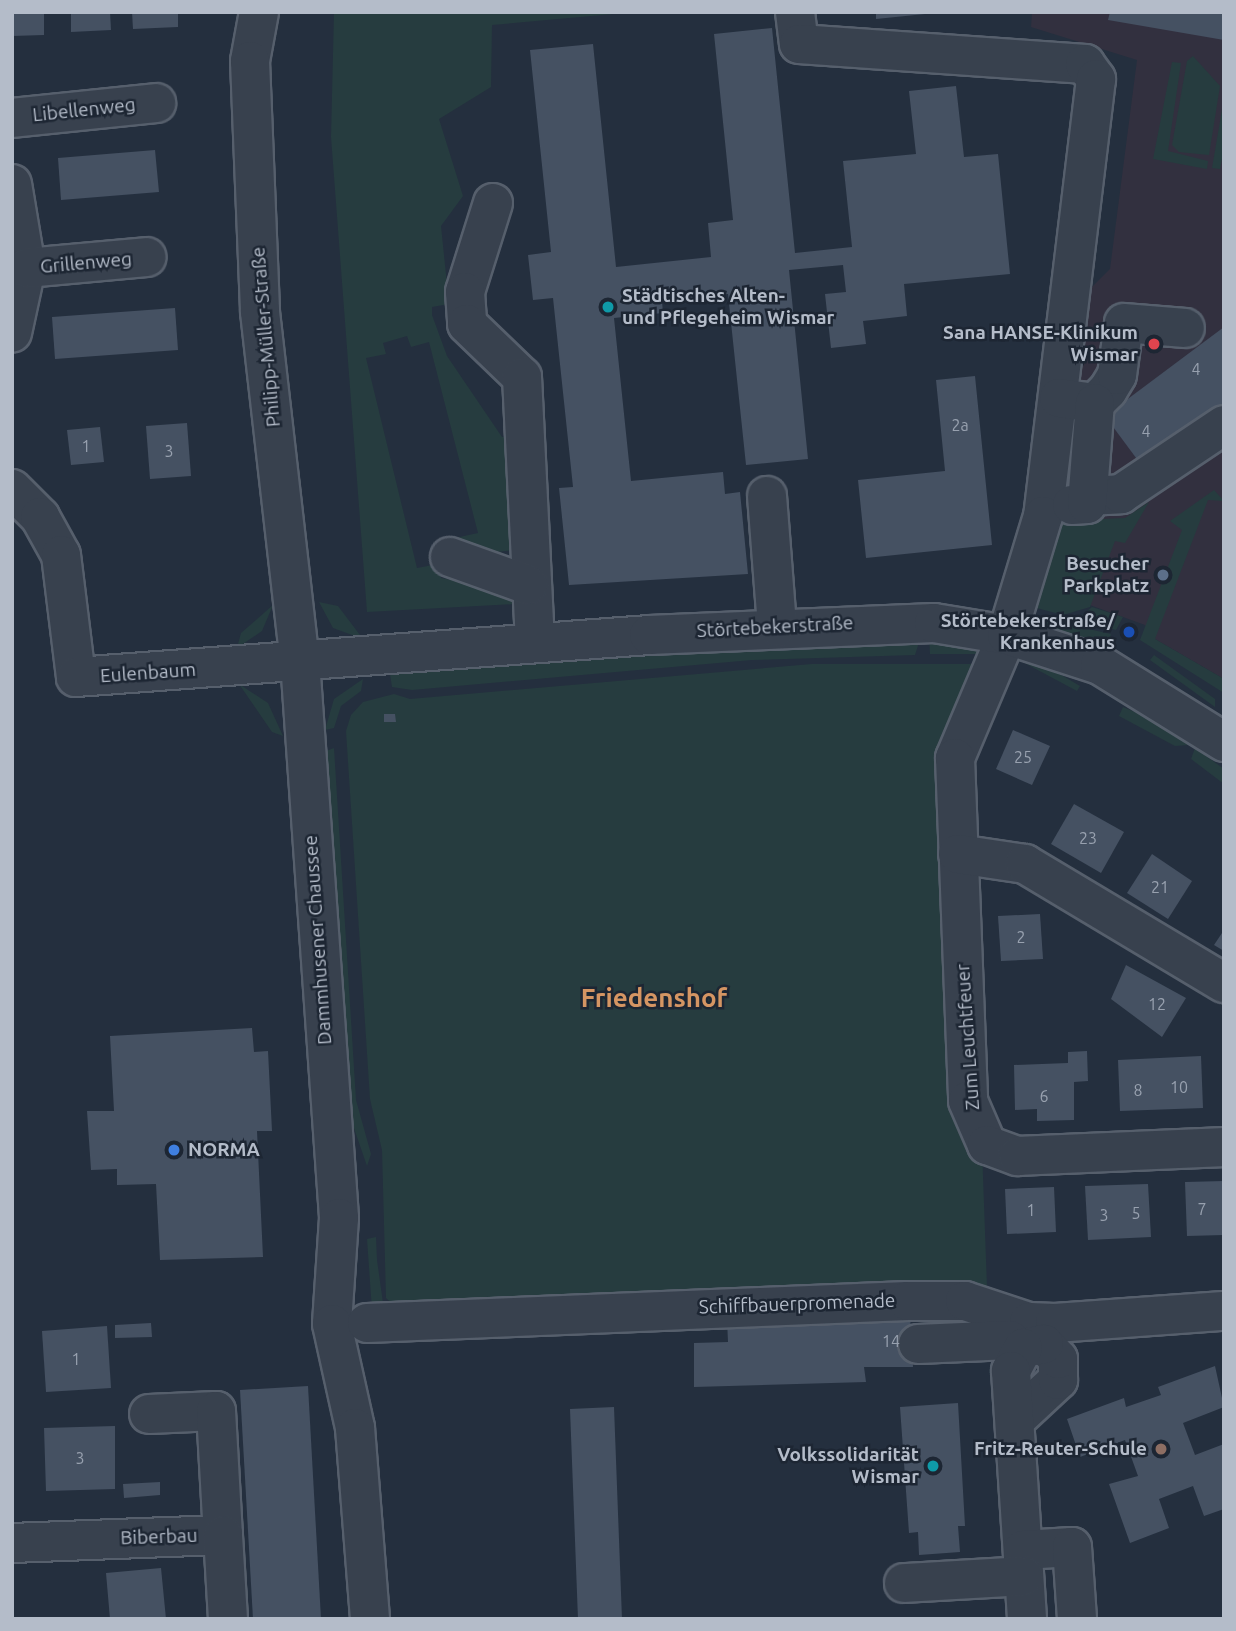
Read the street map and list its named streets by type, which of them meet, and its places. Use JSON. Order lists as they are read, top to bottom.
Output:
{
  "streets": {
    "street": [
      "Libellenweg",
      "Grillenweg",
      "Philipp-Müller-Straße",
      "Störtebekerstraße",
      "Eulenbaum",
      "Dammhusener Chaussee",
      "Zum Leuchtfeuer",
      "Schiffbauerpromenade",
      "Biberbau"
    ]
  },
  "crossings": [
    ["Philipp-Müller-Straße", "Störtebekerstraße"],
    ["Philipp-Müller-Straße", "Eulenbaum"],
    ["Philipp-Müller-Straße", "Dammhusener Chaussee"],
    ["Störtebekerstraße", "Eulenbaum"],
    ["Störtebekerstraße", "Dammhusener Chaussee"],
    ["Störtebekerstraße", "Zum Leuchtfeuer"],
    ["Eulenbaum", "Dammhusener Chaussee"],
    ["Dammhusener Chaussee", "Schiffbauerpromenade"]
  ],
  "districts": ["Friedenshof"],
  "places": [
    "Städtisches Alten- und Pflegeheim Wismar",
    "Sana HANSE-Klinikum Wismar",
    "Besucher Parkplatz",
    "Störtebekerstraße/ Krankenhaus",
    "NORMA",
    "Fritz-Reuter-Schule",
    "Volkssolidarität Wismar"
  ],
  "house_numbers": [
    "4",
    "2a",
    "4",
    "1",
    "3",
    "25",
    "23",
    "21",
    "2",
    "12",
    "10",
    "8",
    "6",
    "7",
    "1",
    "5",
    "3",
    "14",
    "1",
    "3"
  ]
}
